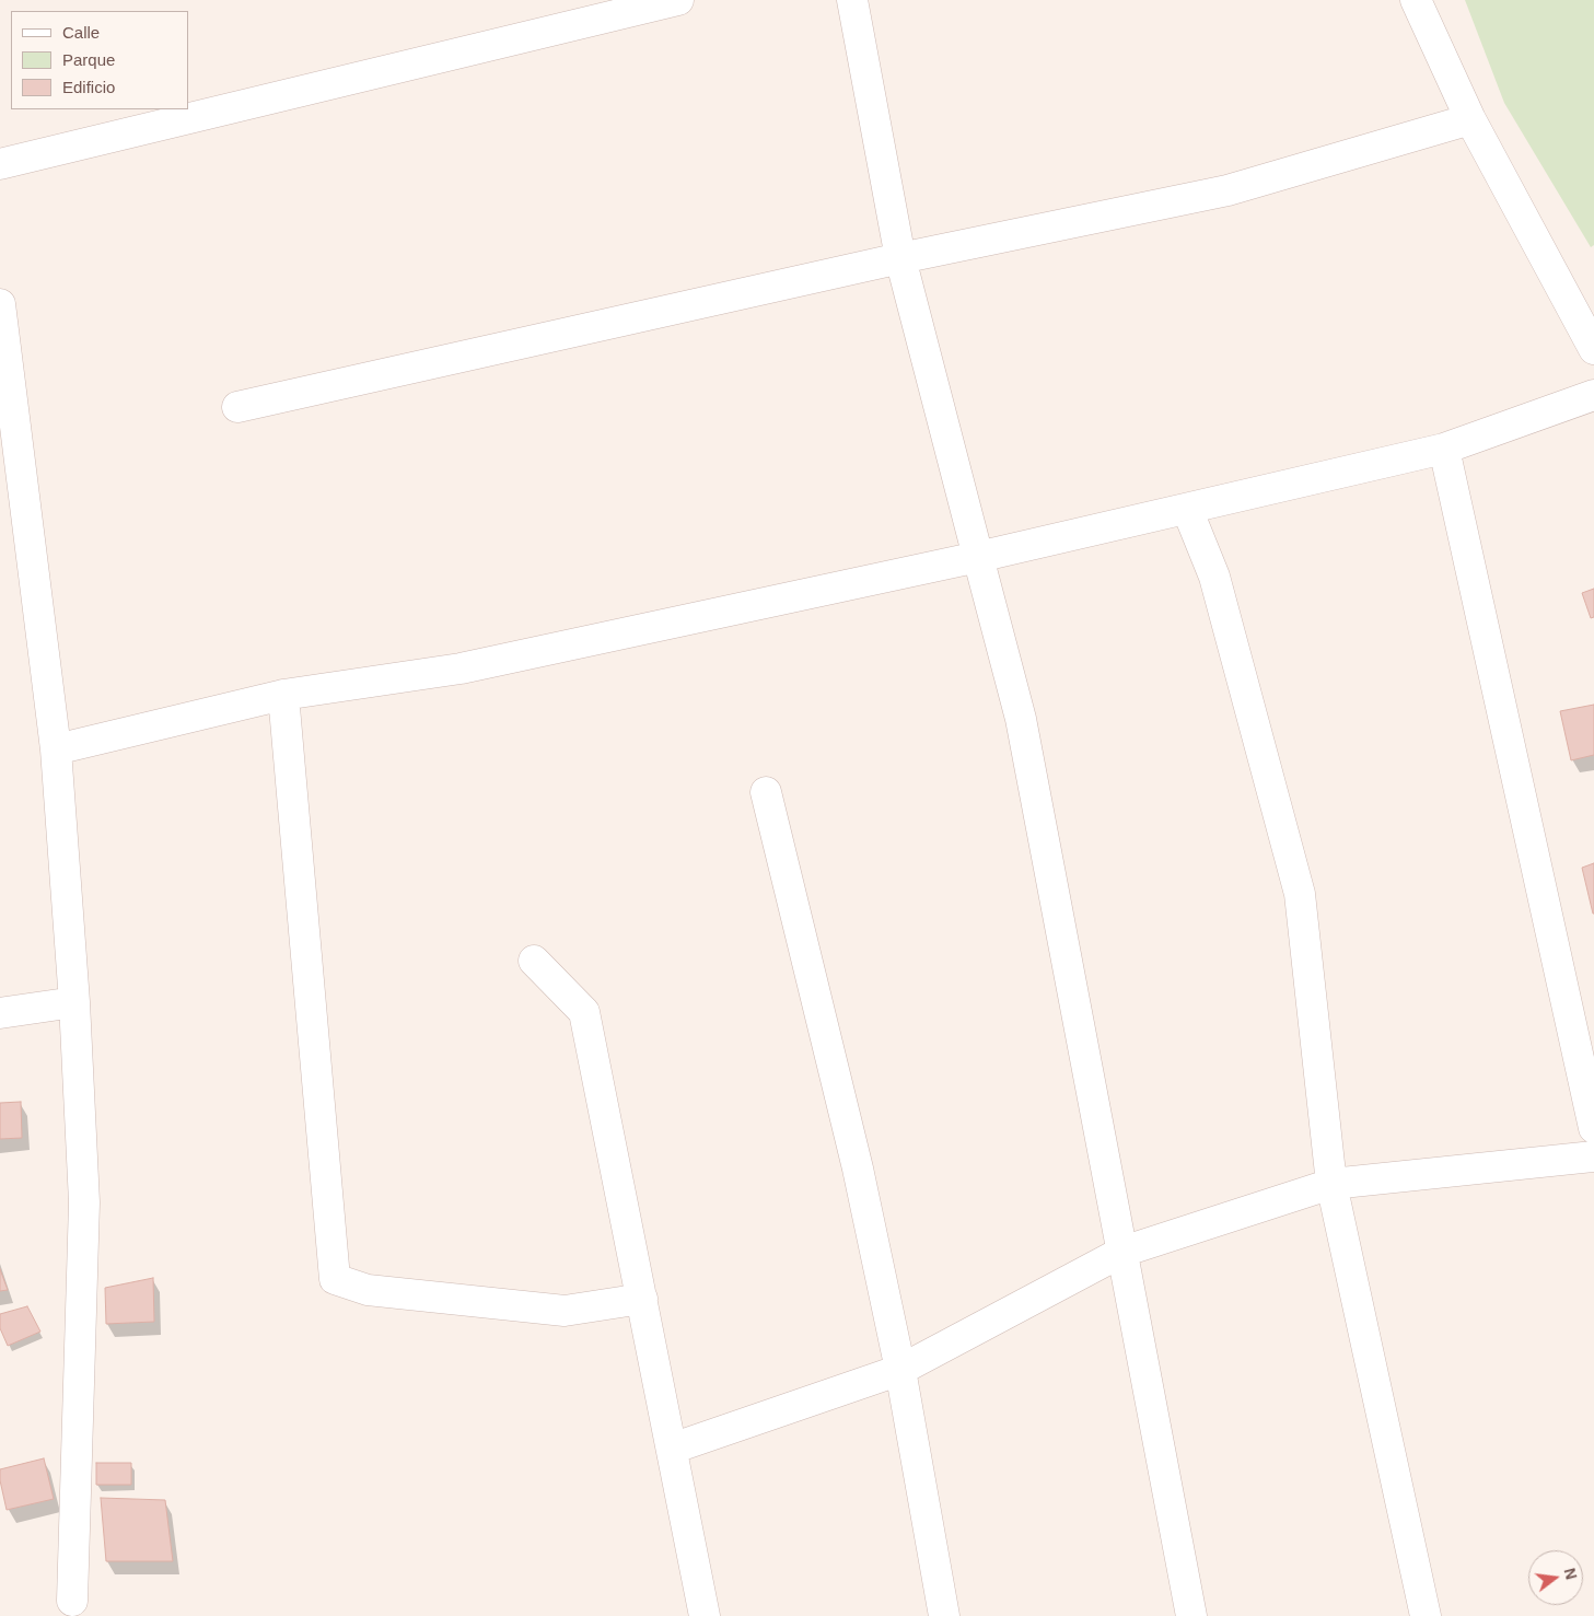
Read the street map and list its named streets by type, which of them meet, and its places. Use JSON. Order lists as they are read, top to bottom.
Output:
{
  "legend": ["Calle", "Parque", "Edificio"],
  "north": "right"
}
